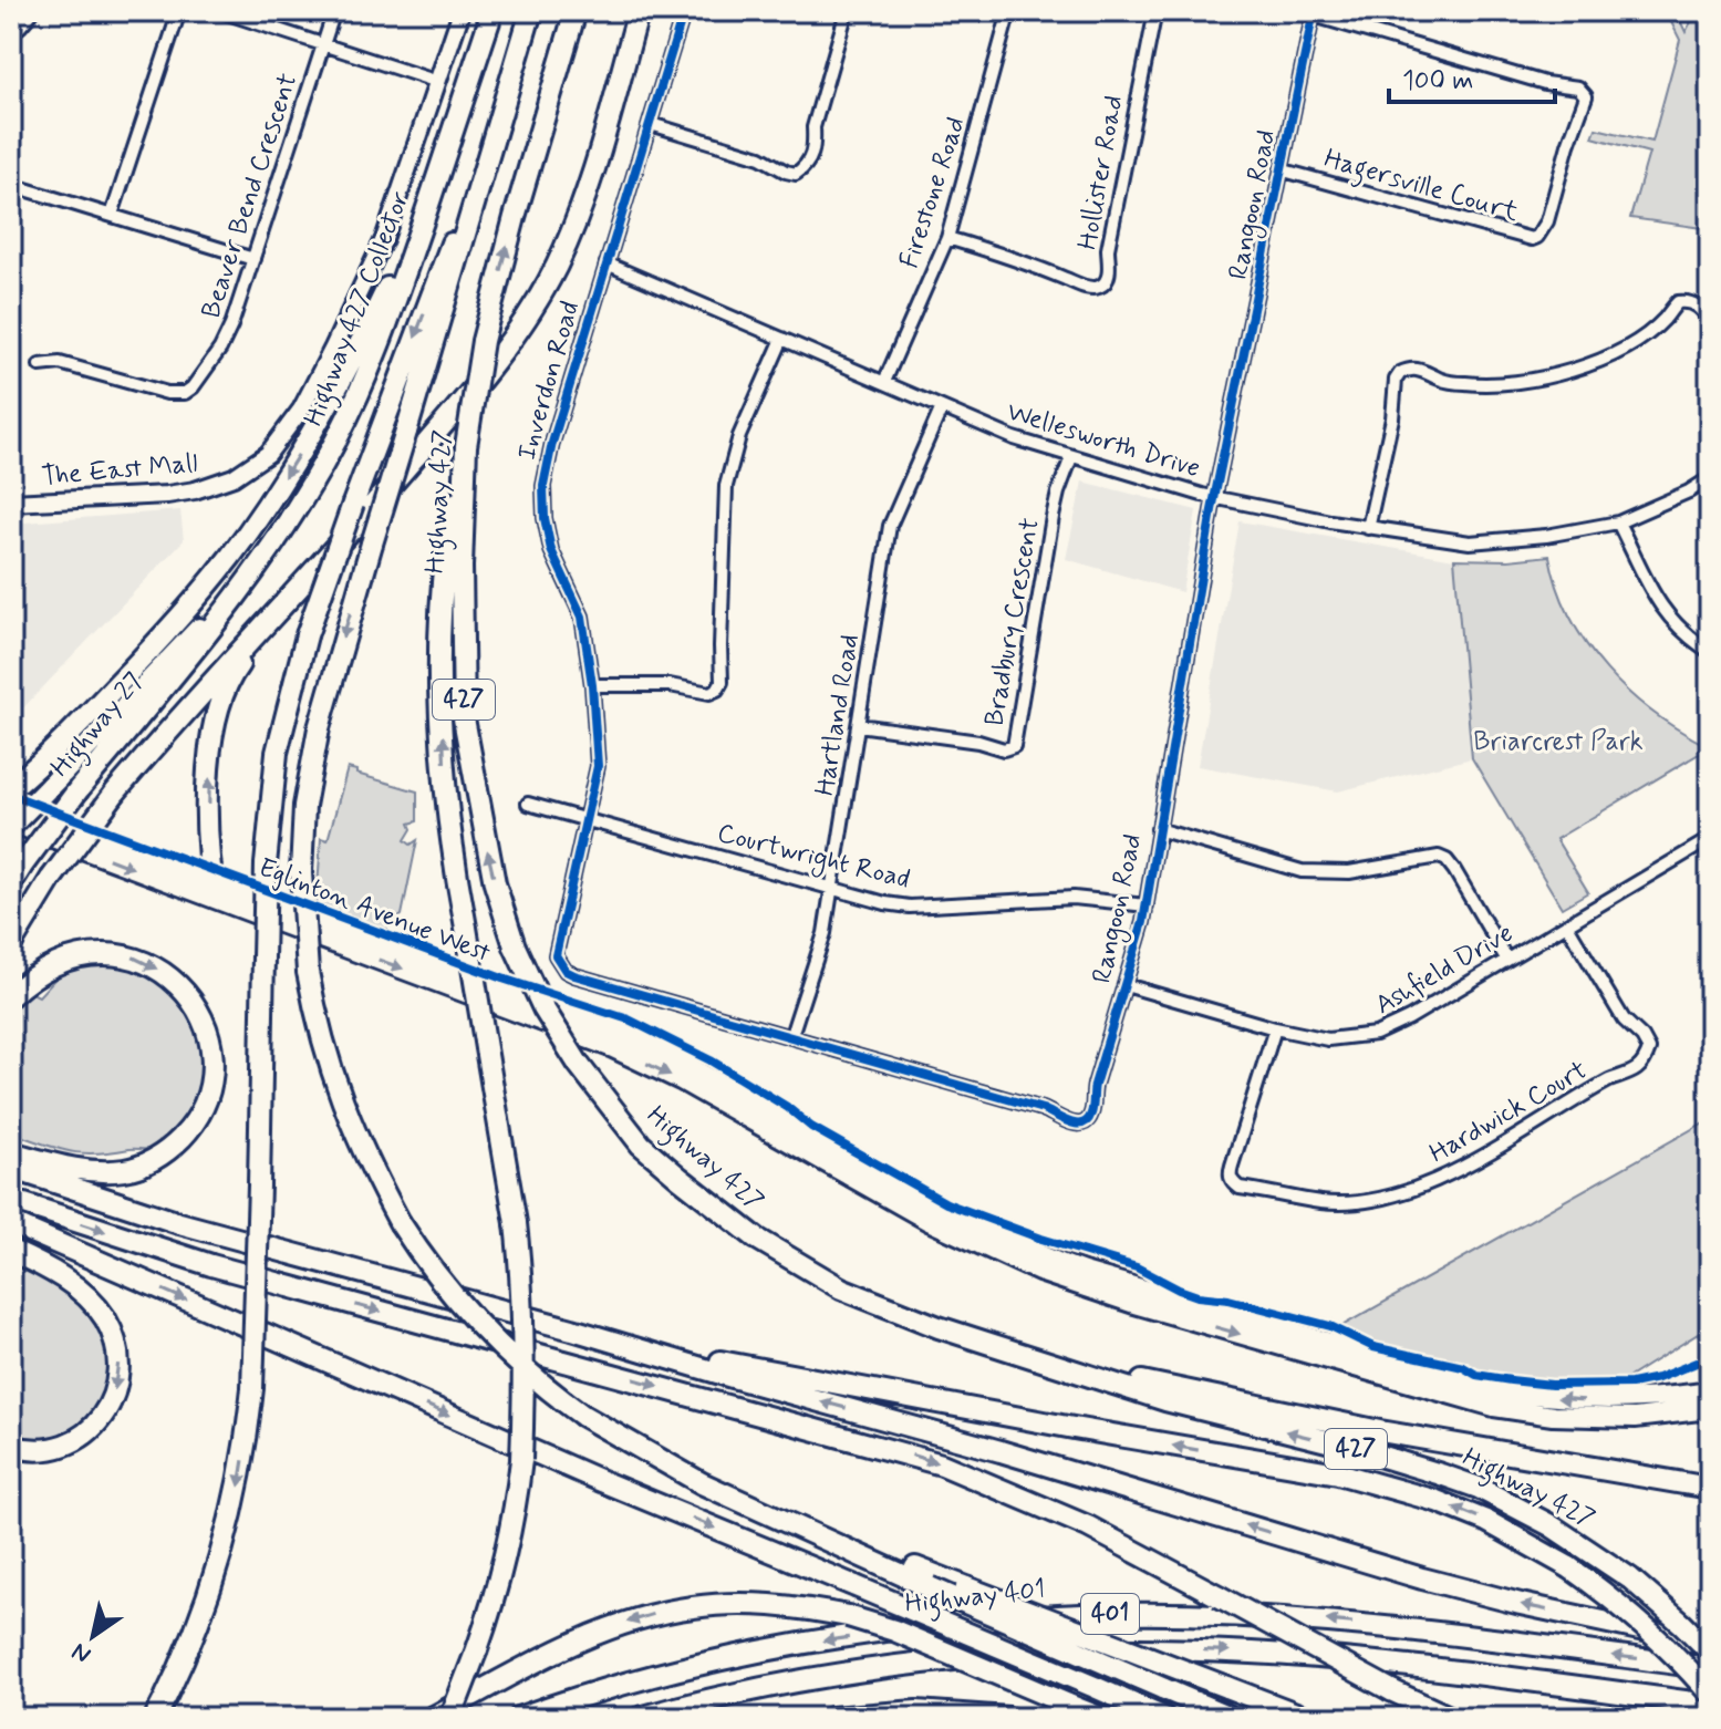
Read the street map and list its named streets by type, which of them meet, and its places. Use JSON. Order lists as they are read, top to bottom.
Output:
{
  "streets": {
    "highway": [
      "Highway 427 Collector",
      "Highway 427",
      "427",
      "Highway 27",
      "Highway 401",
      "401"
    ],
    "main road": ["The East Mall", "Eglinton Avenue West"],
    "street": [
      "Hollister Road",
      "Hagersville Court",
      "Firestone Road",
      "Beaver Bend Crescent",
      "Rangoon Road",
      "Inverdon Road",
      "Wellesworth Drive",
      "Bradbury Crescent",
      "Hartland Road",
      "Courtwright Road",
      "Ashfield Drive",
      "Hardwick Court"
    ]
  },
  "crossings": [
    ["Hollister Road", "Firestone Road"],
    ["Hagersville Court", "Rangoon Road"],
    ["Firestone Road", "Wellesworth Drive"],
    ["Rangoon Road", "Inverdon Road"],
    ["Rangoon Road", "Wellesworth Drive"],
    ["Rangoon Road", "Hartland Road"],
    ["Rangoon Road", "Courtwright Road"],
    ["Rangoon Road", "Ashfield Drive"],
    ["Highway 427 Collector", "Highway 27"],
    ["Inverdon Road", "Wellesworth Drive"],
    ["Inverdon Road", "Courtwright Road"],
    ["Wellesworth Drive", "Bradbury Crescent"],
    ["Wellesworth Drive", "Hartland Road"],
    ["Bradbury Crescent", "Hartland Road"],
    ["Hartland Road", "Courtwright Road"],
    ["Ashfield Drive", "Hardwick Court"]
  ],
  "parks": ["Briarcrest Park"],
  "scale_bar": "100 m",
  "north": "bottom left"
}
